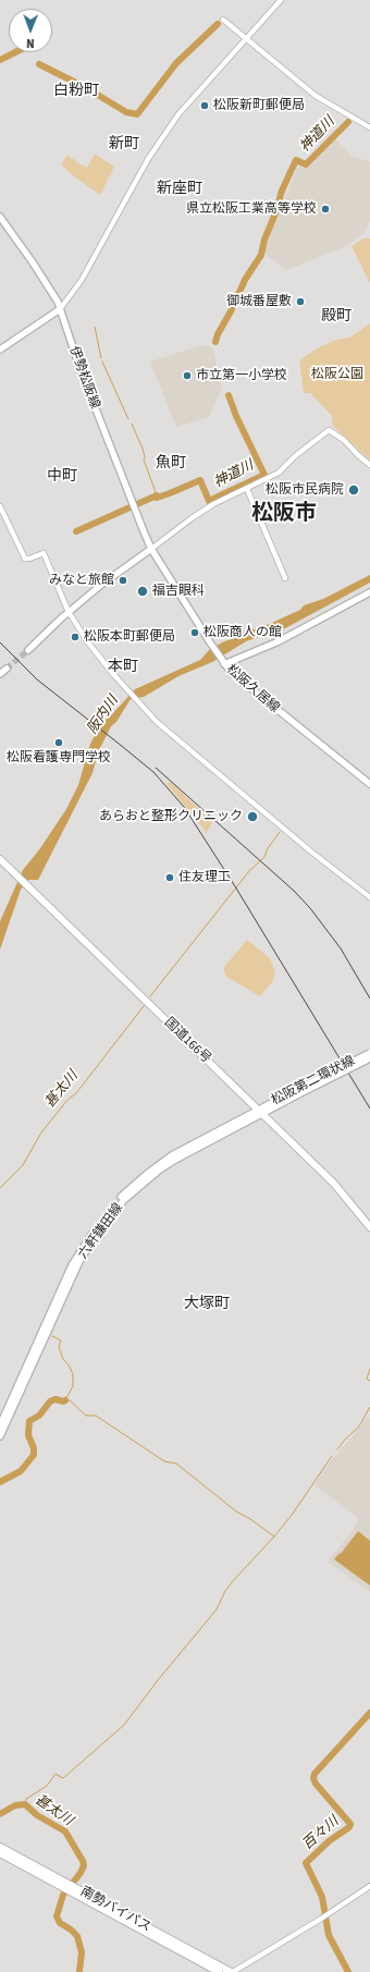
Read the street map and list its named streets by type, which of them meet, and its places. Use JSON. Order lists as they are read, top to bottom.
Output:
{
  "streets": {
    "highway": ["国道166号", "南勢バイパス"],
    "main road": [
      "伊勢松阪線",
      "松阪久居線",
      "松阪第二環状線",
      "六軒鎌田線"
    ]
  },
  "crossings": [
    ["伊勢松阪線", "松阪久居線"],
    ["国道166号", "松阪第二環状線"],
    ["国道166号", "六軒鎌田線"],
    ["松阪第二環状線", "六軒鎌田線"]
  ],
  "districts": [
    "白粉町",
    "新町",
    "新座町",
    "殿町",
    "魚町",
    "中町",
    "松阪市",
    "本町",
    "大塚町"
  ],
  "water": [
    "神道川",
    "阪内川",
    "甚太川",
    "百々川"
  ],
  "parks": ["松阪公園"],
  "places": [
    "松阪新町郵便局",
    "県立松阪工業高等学校",
    "御城番屋敷",
    "市立第一小学校",
    "松阪市民病院",
    "みなと旅館",
    "福吉眼科",
    "松阪商人の館",
    "松阪本町郵便局",
    "松阪看護専門学校",
    "あらおと整形クリニック",
    "住友理工"
  ],
  "north": "bottom"
}
